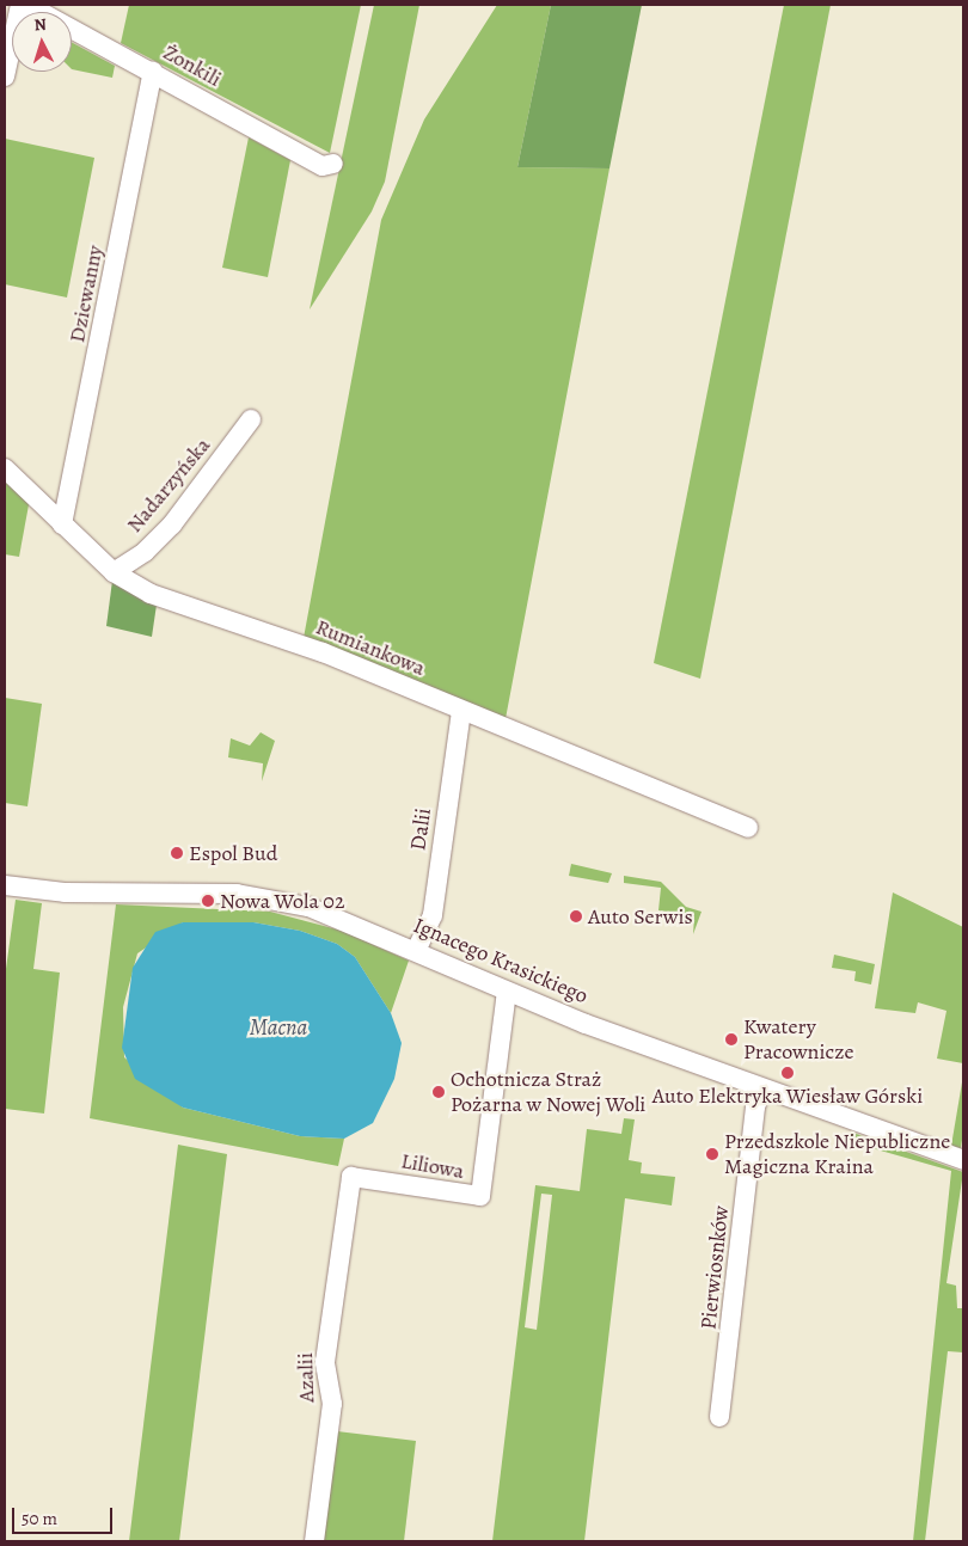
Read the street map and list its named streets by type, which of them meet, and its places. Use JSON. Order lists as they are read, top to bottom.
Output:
{
  "streets": {
    "street": [
      "Żonkili",
      "Dziewanny",
      "Nadarzyńska",
      "Rumiankowa",
      "Dalii",
      "Ignacego Krasickiego",
      "Liliowa",
      "Pierwiosnków",
      "Azalii"
    ]
  },
  "crossings": [
    ["Żonkili", "Dziewanny"],
    ["Dziewanny", "Rumiankowa"],
    ["Nadarzyńska", "Rumiankowa"],
    ["Rumiankowa", "Dalii"],
    ["Dalii", "Ignacego Krasickiego"],
    ["Ignacego Krasickiego", "Liliowa"],
    ["Ignacego Krasickiego", "Pierwiosnków"],
    ["Liliowa", "Azalii"]
  ],
  "water": ["Macna"],
  "places": [
    "Espol Bud",
    "Nowa Wola 02",
    "Auto Serwis",
    "Kwatery Pracownicze",
    "Auto Elektryka Wiesław Górski",
    "Ochotnicza Straż Pożarna w Nowej Woli",
    "Przedszkole Niepubliczne Magiczna Kraina"
  ],
  "scale_bar": "50 m",
  "north": "top"
}
